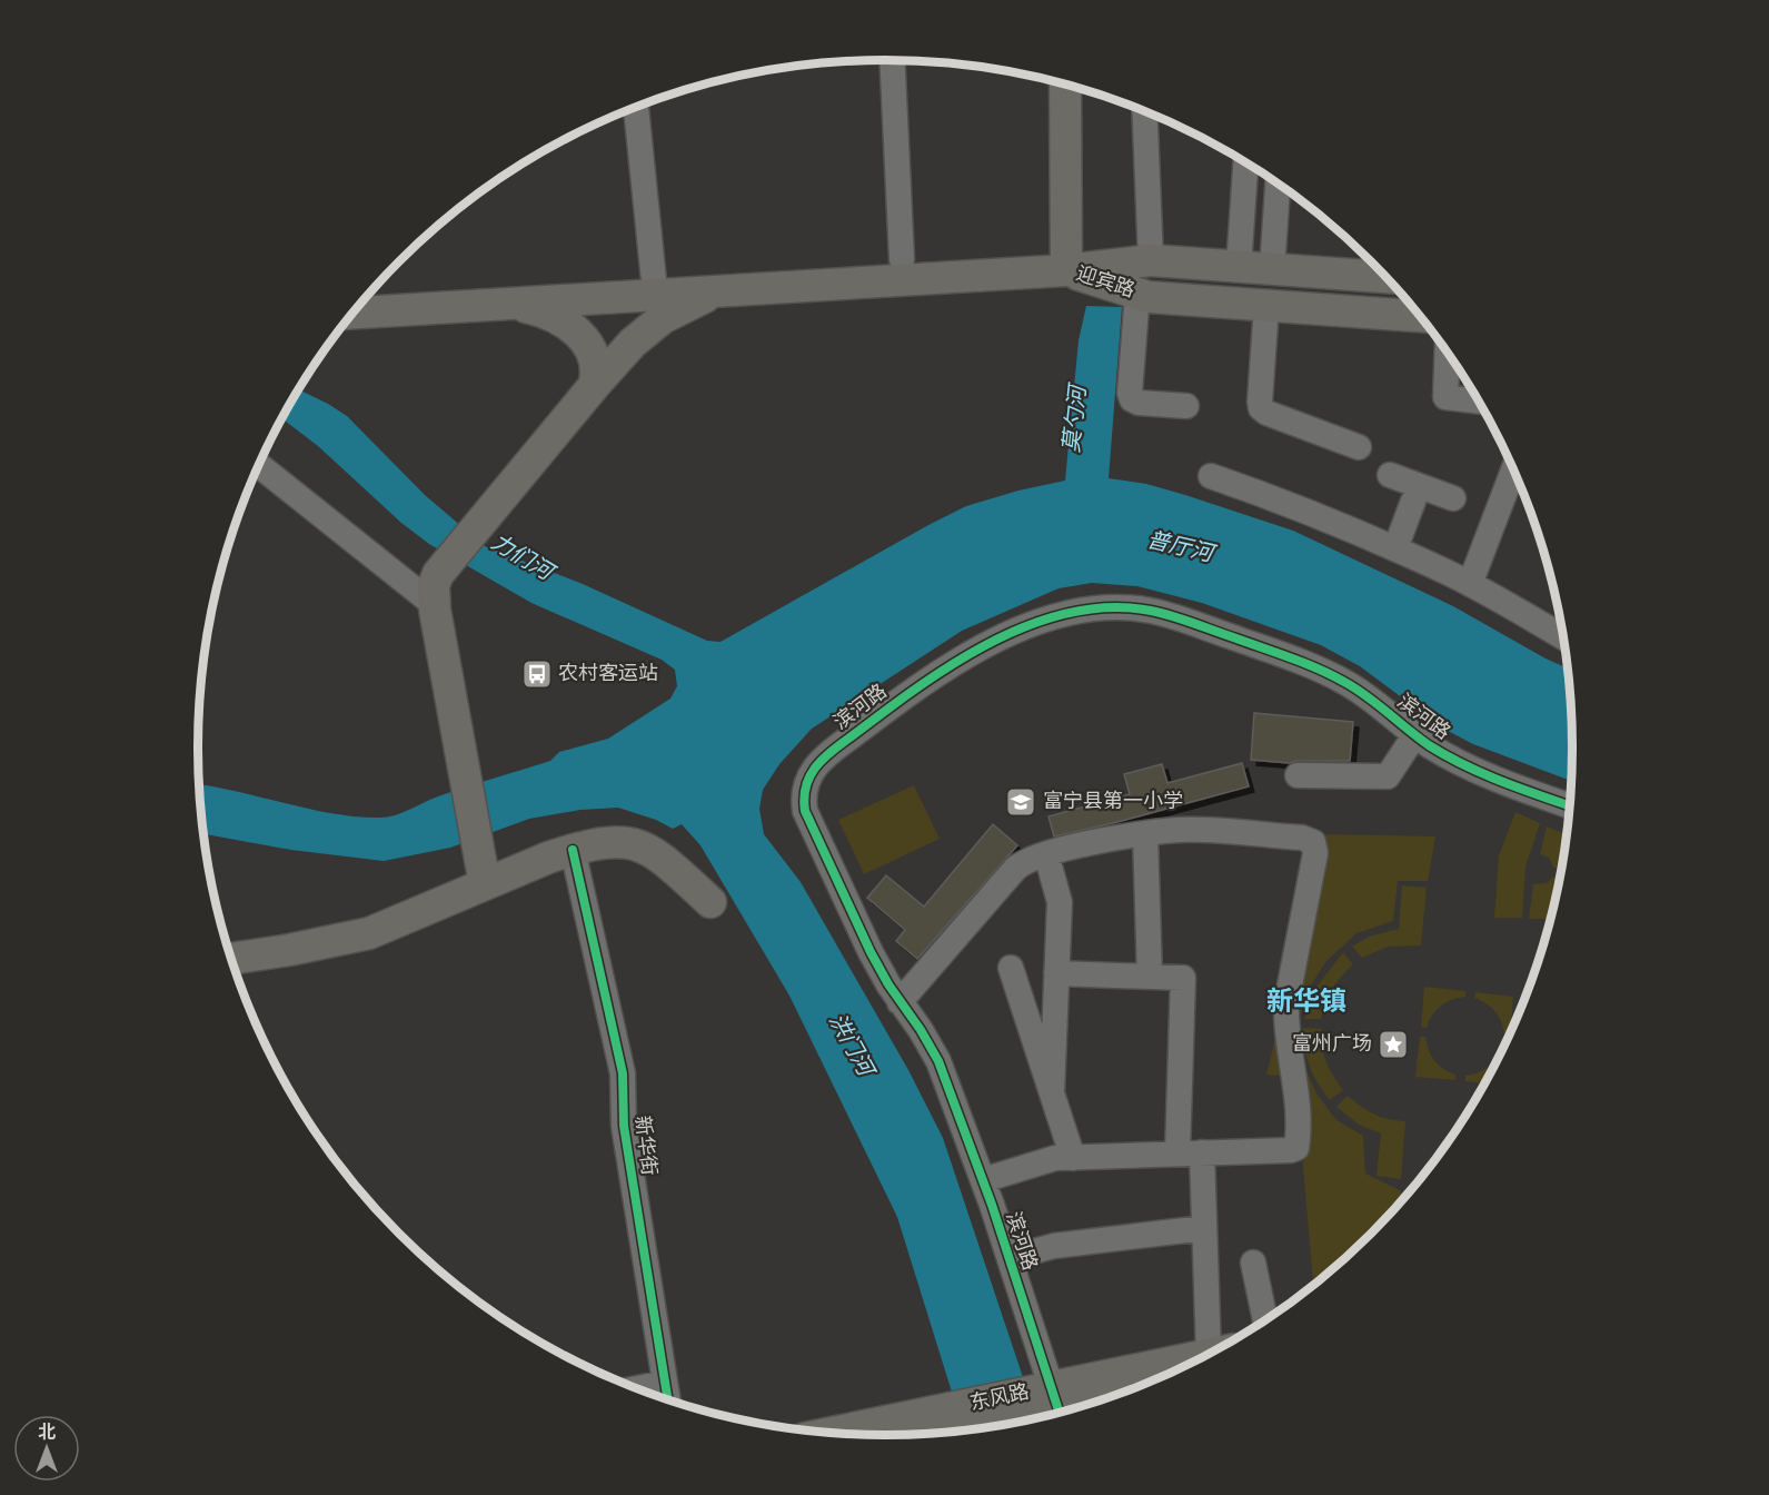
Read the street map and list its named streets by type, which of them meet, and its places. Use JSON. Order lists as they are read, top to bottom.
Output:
{
  "streets": {
    "main road": ["迎宾路", "东风路"],
    "street": ["滨河路", "新华街"]
  },
  "crossings": [
    ["滨河路", "东风路"]
  ],
  "districts": ["新华镇"],
  "water": [
    "莫勺河",
    "普厅河",
    "力们河",
    "洪门河"
  ],
  "places": {
    "bus stop": ["农村客运站"],
    "school or university": ["富宁县第一小学"],
    "place": ["富州广场"]
  },
  "north": "top"
}
